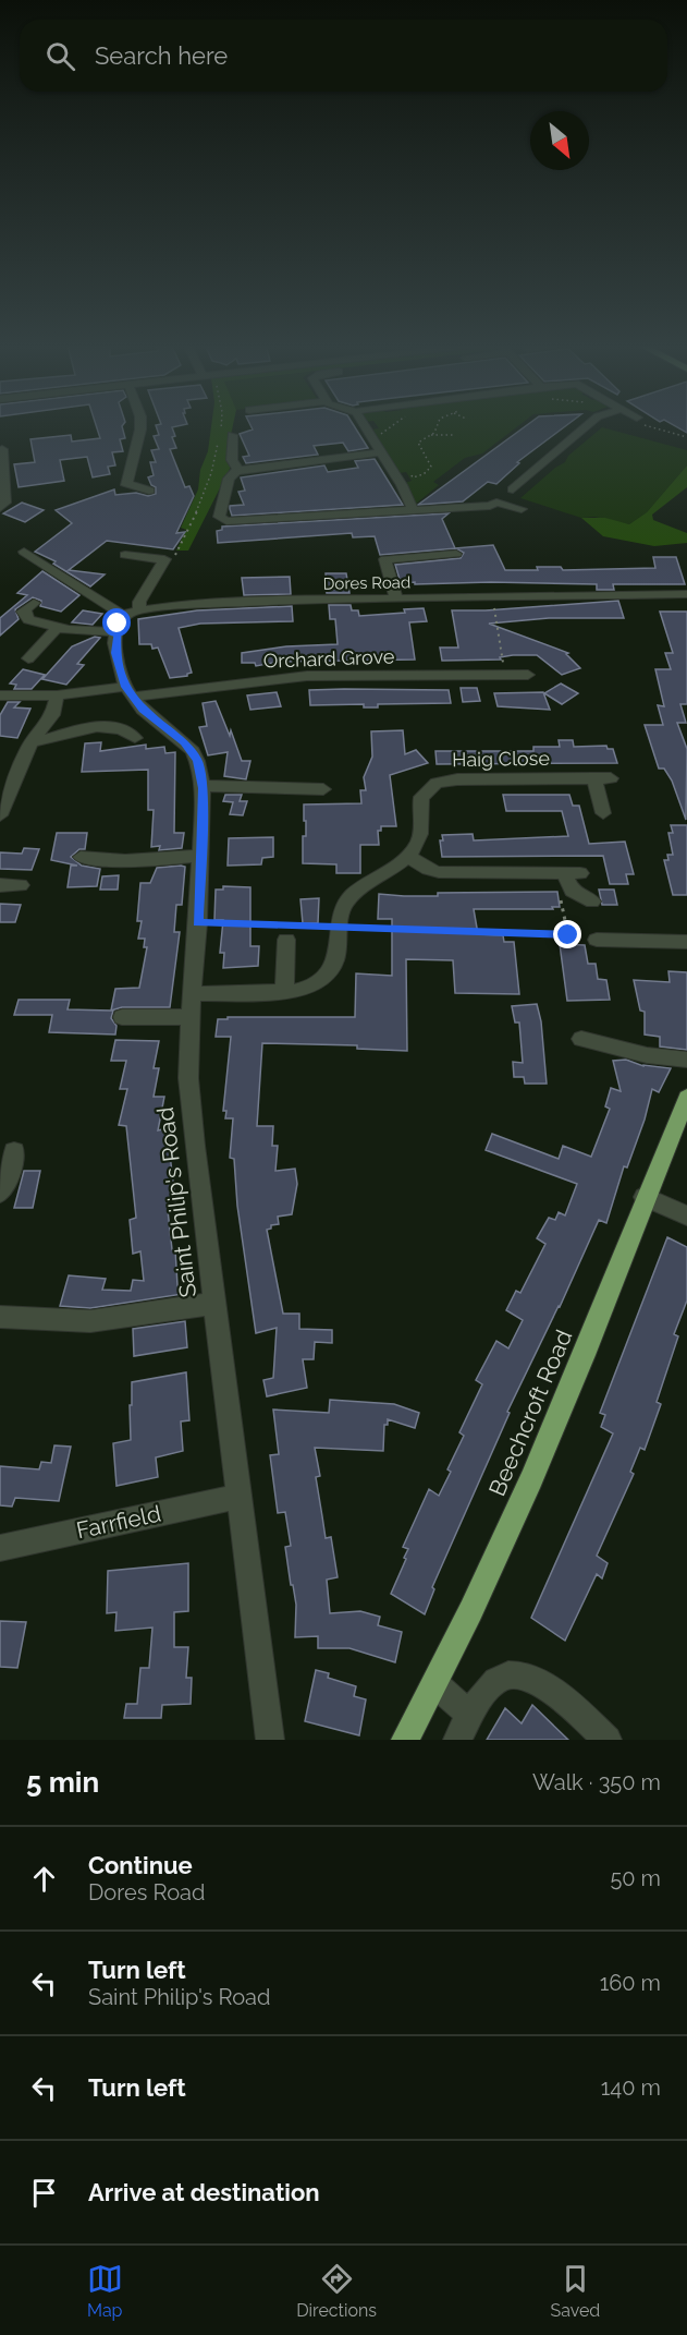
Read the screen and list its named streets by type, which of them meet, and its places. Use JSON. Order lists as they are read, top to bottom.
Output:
{
  "streets": {
    "main road": ["Beechcroft Road"],
    "street": [
      "Dores Road",
      "Orchard Grove",
      "Haig Close",
      "Saint Philip's Road",
      "Farrfield"
    ]
  },
  "crossings": [
    ["Orchard Grove", "Saint Philip's Road"],
    ["Haig Close", "Saint Philip's Road"],
    ["Saint Philip's Road", "Farrfield"]
  ],
  "north": "bottom right",
  "page": {
    "search": "Search here",
    "heading": ["5 min", "Walk · 350 m"],
    "list": [
      ["Continue", "Dores Road", "50 m"],
      ["Turn left", "Saint Philip's Road", "160 m"],
      ["Turn left", "140 m"],
      "Arrive at destination"
    ],
    "nav": ["Map", "Directions", "Saved"]
  }
}
